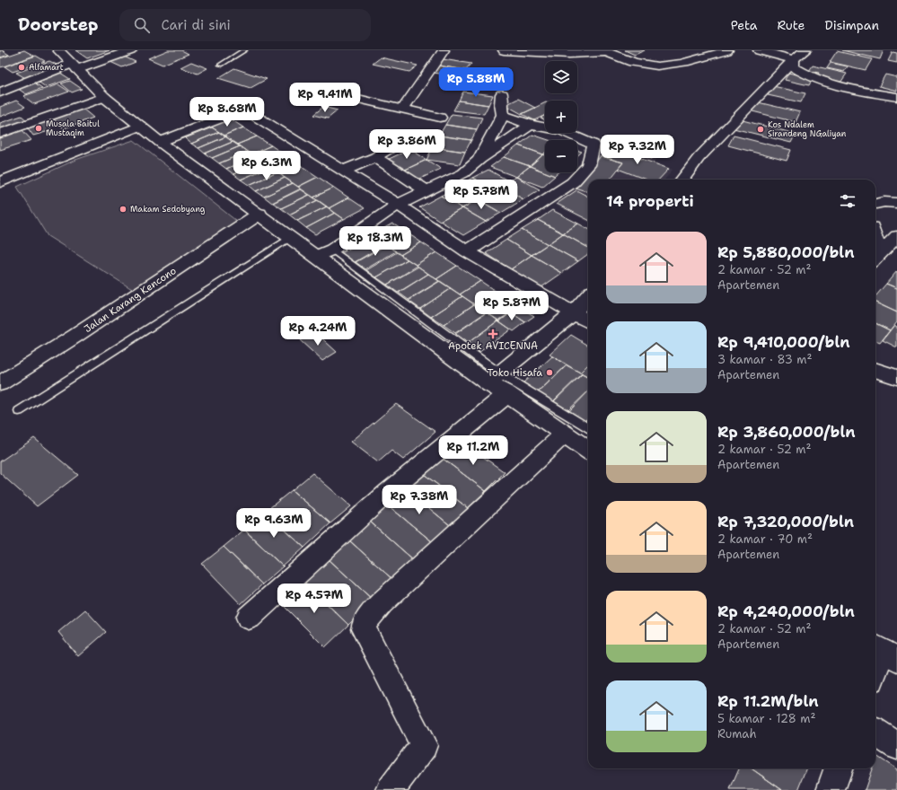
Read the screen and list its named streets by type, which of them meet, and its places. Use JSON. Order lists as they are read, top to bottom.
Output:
{
  "streets": {
    "street": ["Jalan Karang Kencono"]
  },
  "places": {
    "other": [
      "Alfamart",
      "Musala Baitul Mustaqim",
      "Kos Ndalem Sirandeng NGaliyan",
      "Makam Sedobyang",
      "Toko Hisafa"
    ],
    "health": ["Apotek AVICENNA"]
  },
  "page": {
    "header": "Doorstep",
    "search": "Cari di sini",
    "nav": ["Peta", "Rute", "Disimpan"],
    "map_buttons": ["+", "−"],
    "price": [
      "Rp 5.88M",
      "Rp 9.41M",
      "Rp 8.68M",
      "Rp 3.86M",
      "Rp 7.32M",
      "Rp 6.3M",
      "Rp 5.78M",
      "Rp 18.3M",
      "Rp 5.87M",
      "Rp 4.24M",
      "Rp 11.2M",
      "Rp 7.38M",
      "Rp 9.63M",
      "Rp 4.57M"
    ],
    "heading": "14 properti",
    "list": [
      {
        "name": "Rp 5,880,000/bln",
        "note": "2 kamar · 52 m² · Apartemen"
      },
      {
        "name": "Rp 9,410,000/bln",
        "note": "3 kamar · 83 m² · Apartemen"
      },
      {
        "name": "Rp 3,860,000/bln",
        "note": "2 kamar · 52 m² · Apartemen"
      },
      {
        "name": "Rp 7,320,000/bln",
        "note": "2 kamar · 70 m² · Apartemen"
      },
      {
        "name": "Rp 4,240,000/bln",
        "note": "2 kamar · 52 m² · Apartemen"
      },
      {
        "name": "Rp 11.2M/bln",
        "note": "5 kamar · 128 m² · Rumah"
      }
    ]
  }
}
